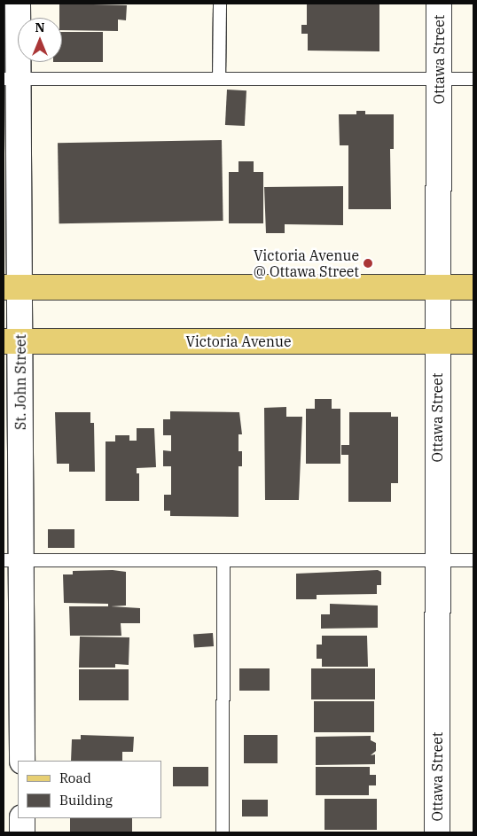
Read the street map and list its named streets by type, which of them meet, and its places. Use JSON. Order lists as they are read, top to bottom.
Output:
{
  "streets": {
    "main road": ["Victoria Avenue"],
    "street": ["Ottawa Street", "St. John Street"]
  },
  "crossings": [
    ["Ottawa Street", "Victoria Avenue"],
    ["Victoria Avenue", "St. John Street"]
  ],
  "places": ["Victoria Avenue @ Ottawa Street"],
  "legend": ["Road", "Building"],
  "north": "top"
}
